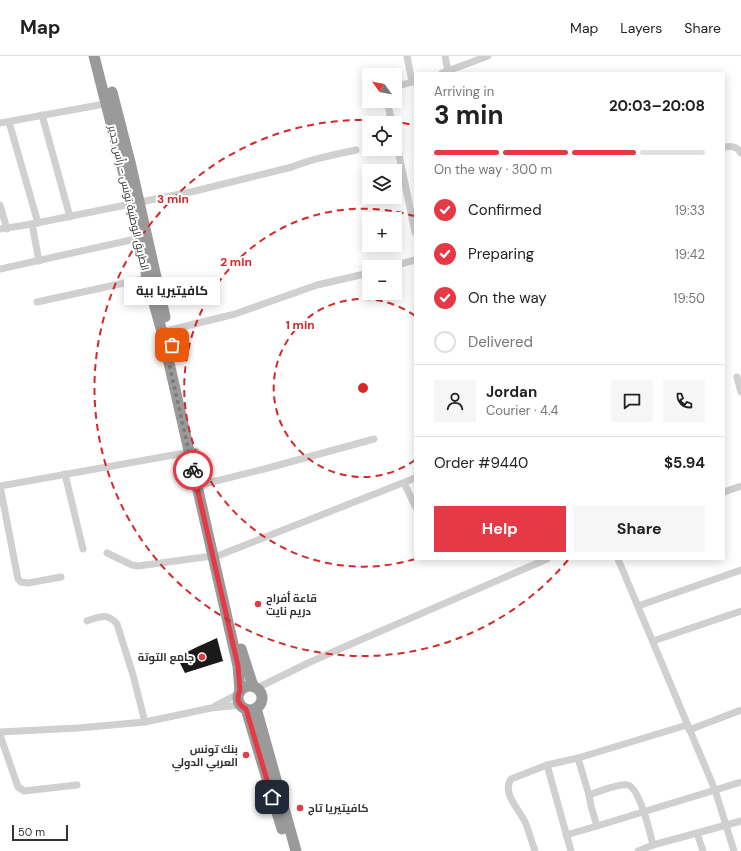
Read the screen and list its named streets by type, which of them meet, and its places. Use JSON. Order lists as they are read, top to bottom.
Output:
{
  "streets": {
    "highway": ["الطريق الوطنية تونس - رأس جدير"]
  },
  "places": [
    "كافيتيريا بية",
    "قاعة أفراح دريم نايت",
    "جامع التوتة",
    "بنك تونس العربي الدولي",
    "كافيتيريا تاج"
  ],
  "scale_bar": "50 m",
  "north": "top left",
  "page": {
    "header": "Map",
    "nav": ["Map", "Layers", "Share"],
    "map_buttons": ["+", "−"],
    "heading": ["3 min", "Arriving in", "20:03–20:08"],
    "panel": [
      "Jordan",
      "Courier · 4.4",
      "Order #9440",
      "$5.94"
    ],
    "bar": "On the way · 300 m",
    "list": [
      ["Confirmed", "19:33"],
      ["Preparing", "19:42"],
      ["On the way", "19:50"],
      "Delivered"
    ],
    "bubble": "كافيتيريا بية",
    "buttons": ["Help", "Share"],
    "scale": "50 m"
  },
  "rings": ["3 min", "2 min", "1 min"]
}
